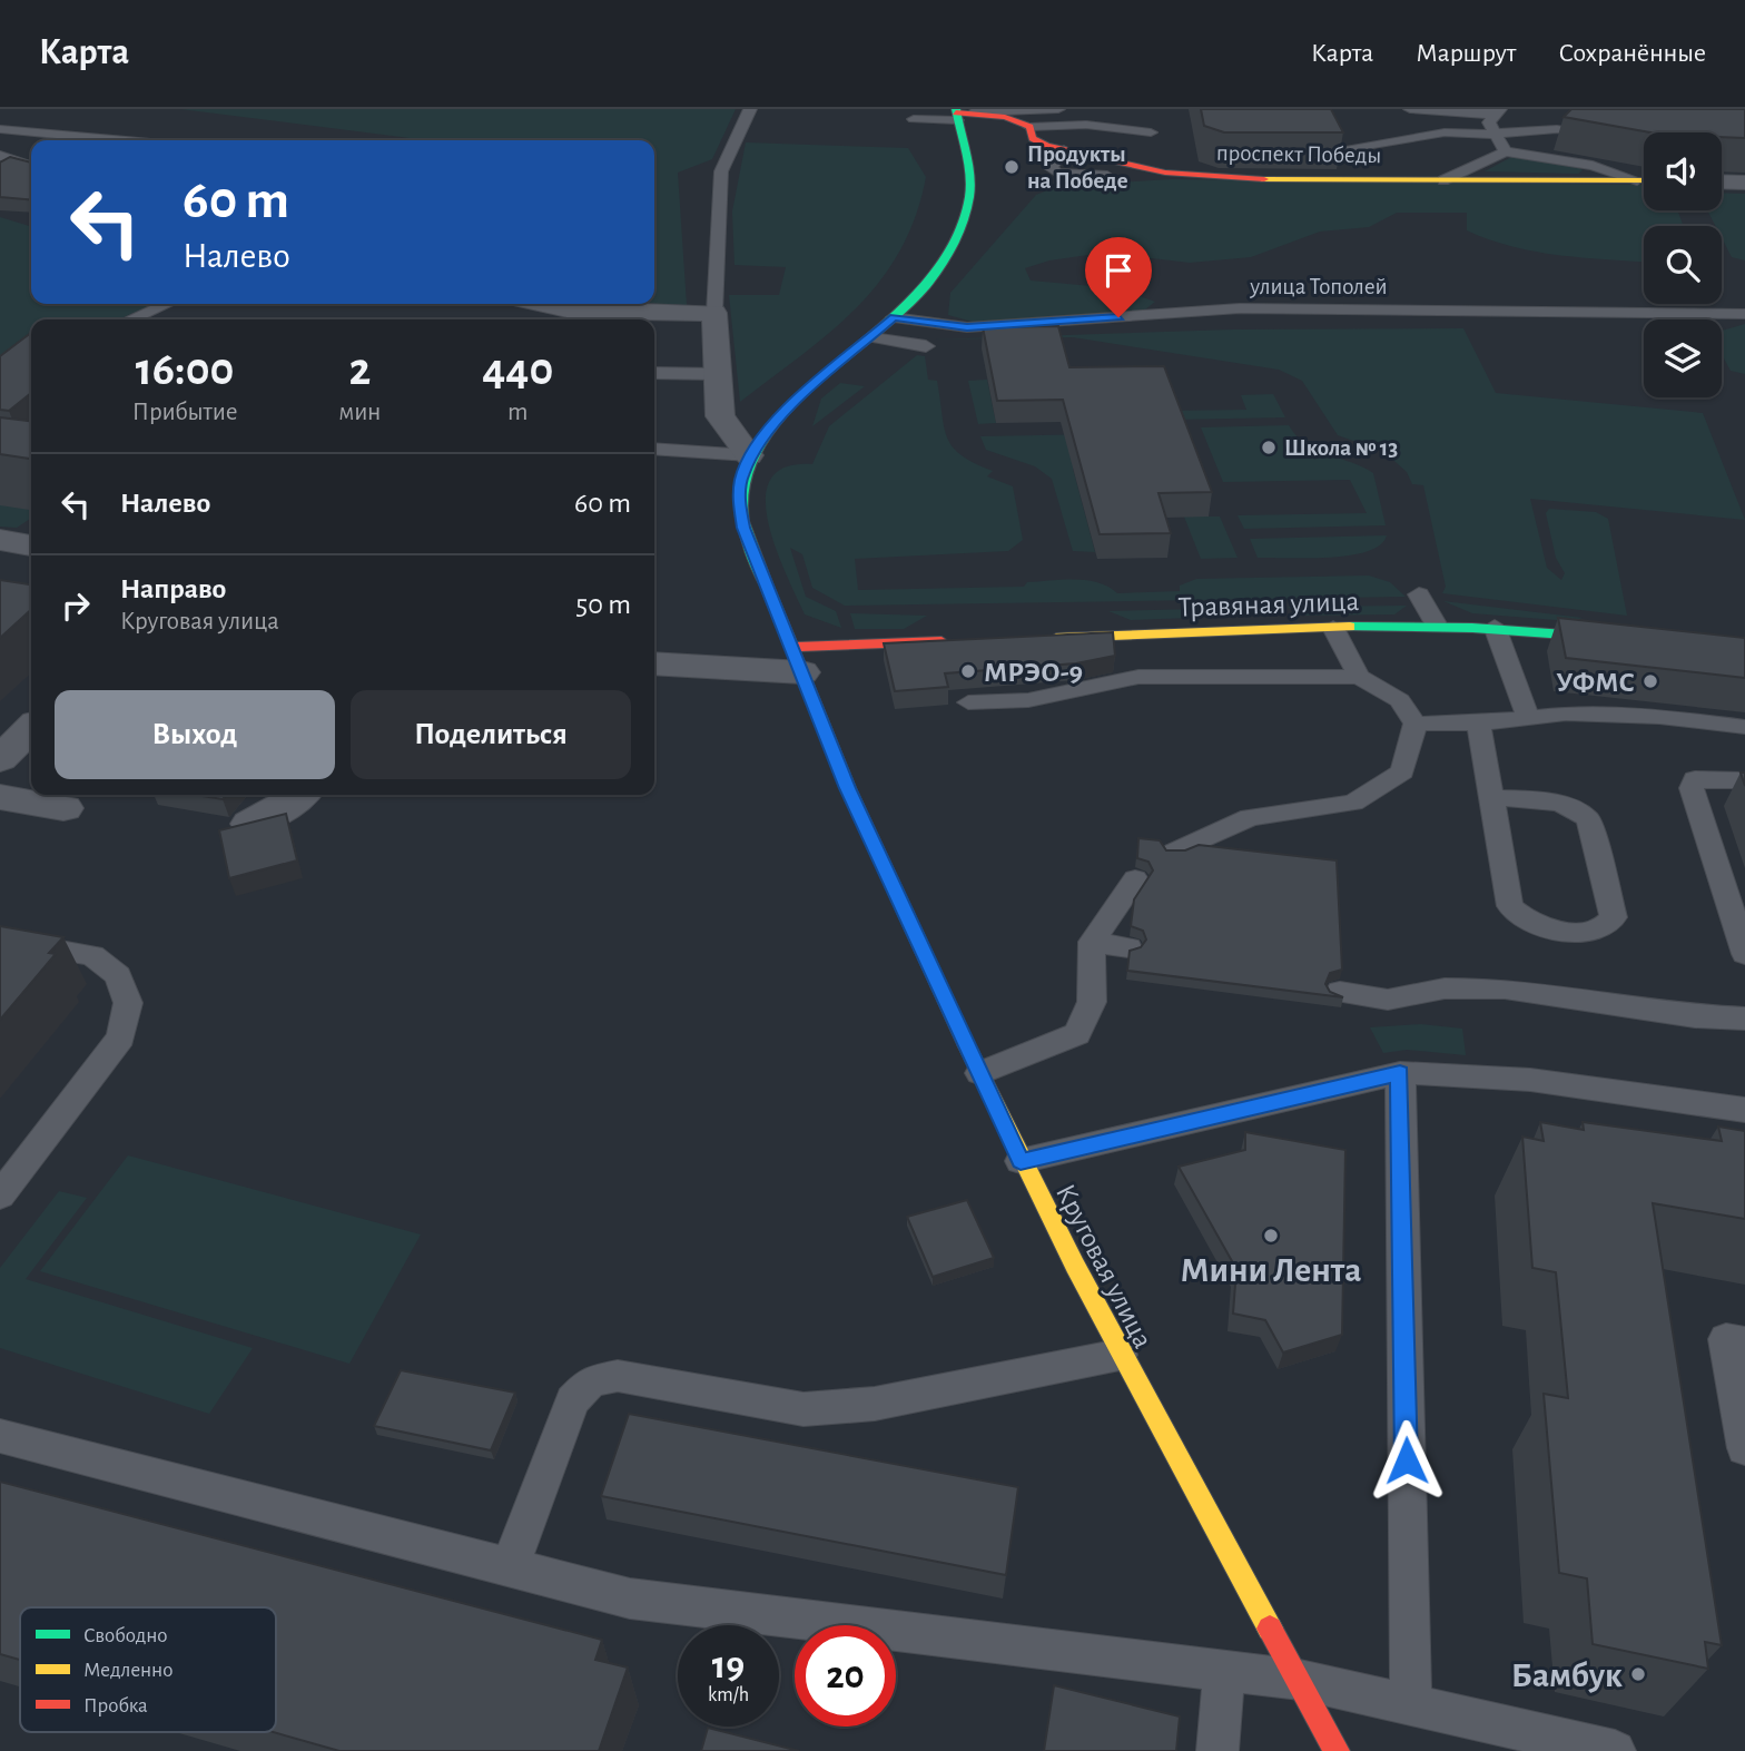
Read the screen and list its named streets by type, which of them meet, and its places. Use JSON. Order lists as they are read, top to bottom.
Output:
{
  "streets": {
    "street": ["проспект Победы", "Травяная улица", "Круговая улица"],
    "lane": ["улица Тополей"]
  },
  "crossings": [
    ["проспект Победы", "Круговая улица"],
    ["улица Тополей", "Круговая улица"]
  ],
  "places": [
    "Продукты на Победе",
    "Школа № 13",
    "МРЭО-9",
    "УФМС",
    "Мини Лента",
    "Бамбук"
  ],
  "legend": ["Свободно", "Медленно", "Пробка"],
  "page": {
    "header": "Карта",
    "nav": ["Карта", "Маршрут", "Сохранённые"],
    "turn": ["60 m", "Налево"],
    "eta": [
      "16:00",
      "Прибытие",
      "2",
      "мин",
      "440",
      "m"
    ],
    "list": [
      {
        "name": "Налево",
        "value": "60 m"
      },
      {
        "name": "Направо",
        "note": "Круговая улица",
        "value": "50 m"
      }
    ],
    "buttons": ["Выход", "Поделиться"],
    "speed": "19 km/h",
    "limit": "20"
  }
}
